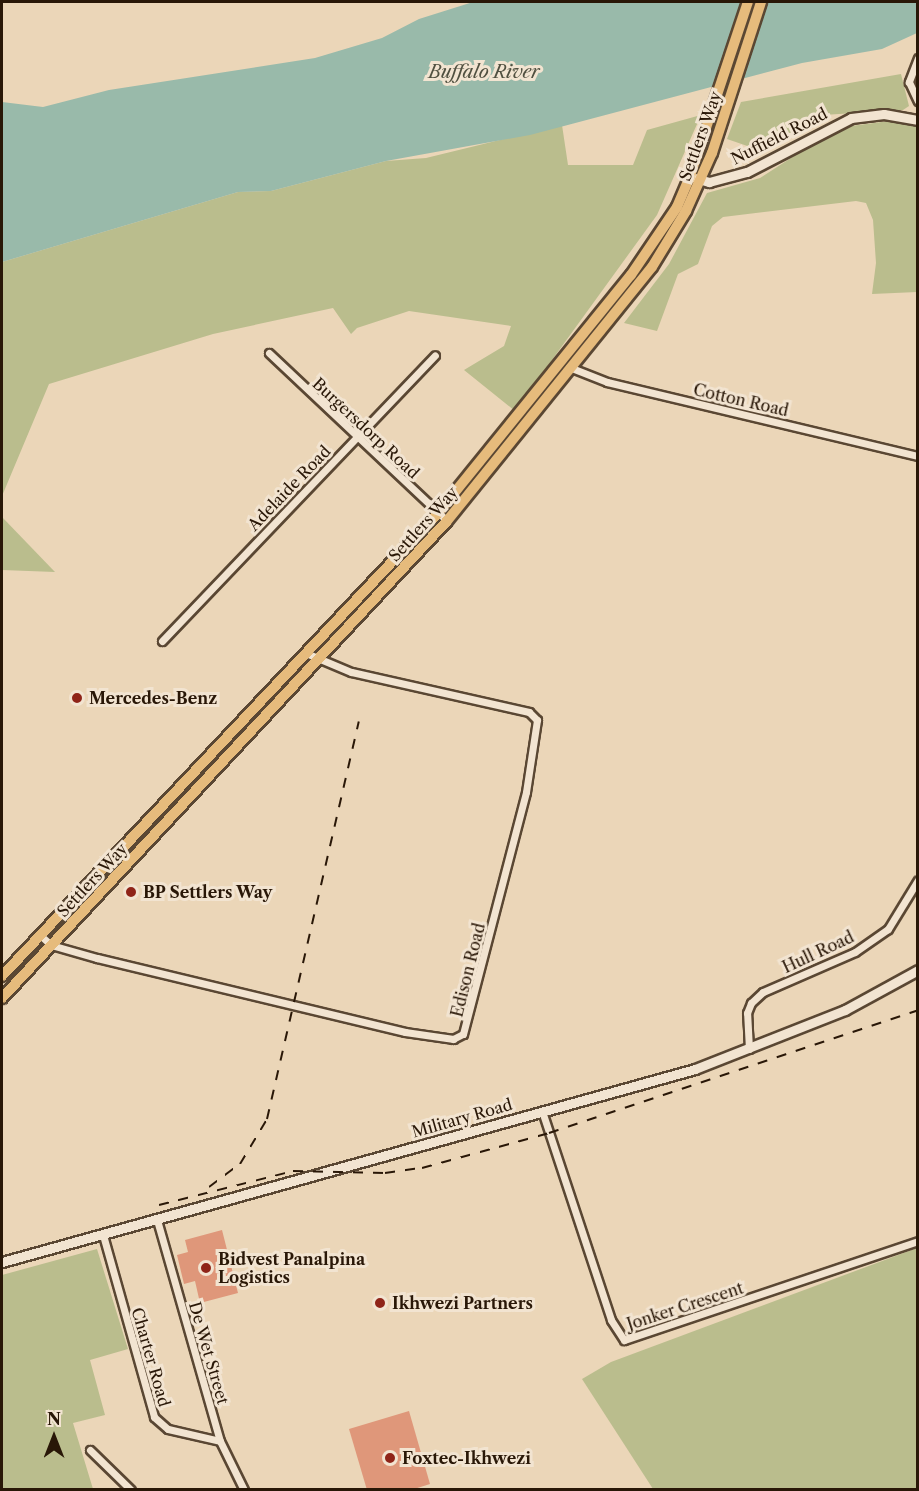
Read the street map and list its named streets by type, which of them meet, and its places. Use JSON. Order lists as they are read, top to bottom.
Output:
{
  "streets": {
    "main road": ["Settlers Way"],
    "street": [
      "Nuffield Road",
      "Cotton Road",
      "Burgersdorp Road",
      "Adelaide Road",
      "Hull Road",
      "Edison Road",
      "Military Road",
      "Jonker Crescent",
      "De Wet Street",
      "Charter Road"
    ]
  },
  "crossings": [
    ["Settlers Way", "Nuffield Road"],
    ["Settlers Way", "Cotton Road"],
    ["Settlers Way", "Burgersdorp Road"],
    ["Settlers Way", "Edison Road"],
    ["Burgersdorp Road", "Adelaide Road"],
    ["Hull Road", "Military Road"],
    ["Military Road", "Jonker Crescent"],
    ["Military Road", "De Wet Street"],
    ["Military Road", "Charter Road"],
    ["De Wet Street", "Charter Road"]
  ],
  "water": ["Buffalo River"],
  "places": [
    "Mercedes-Benz",
    "BP Settlers Way",
    "Bidvest Panalpina Logistics",
    "Ikhwezi Partners",
    "Foxtec-Ikhwezi"
  ],
  "north": "top"
}
